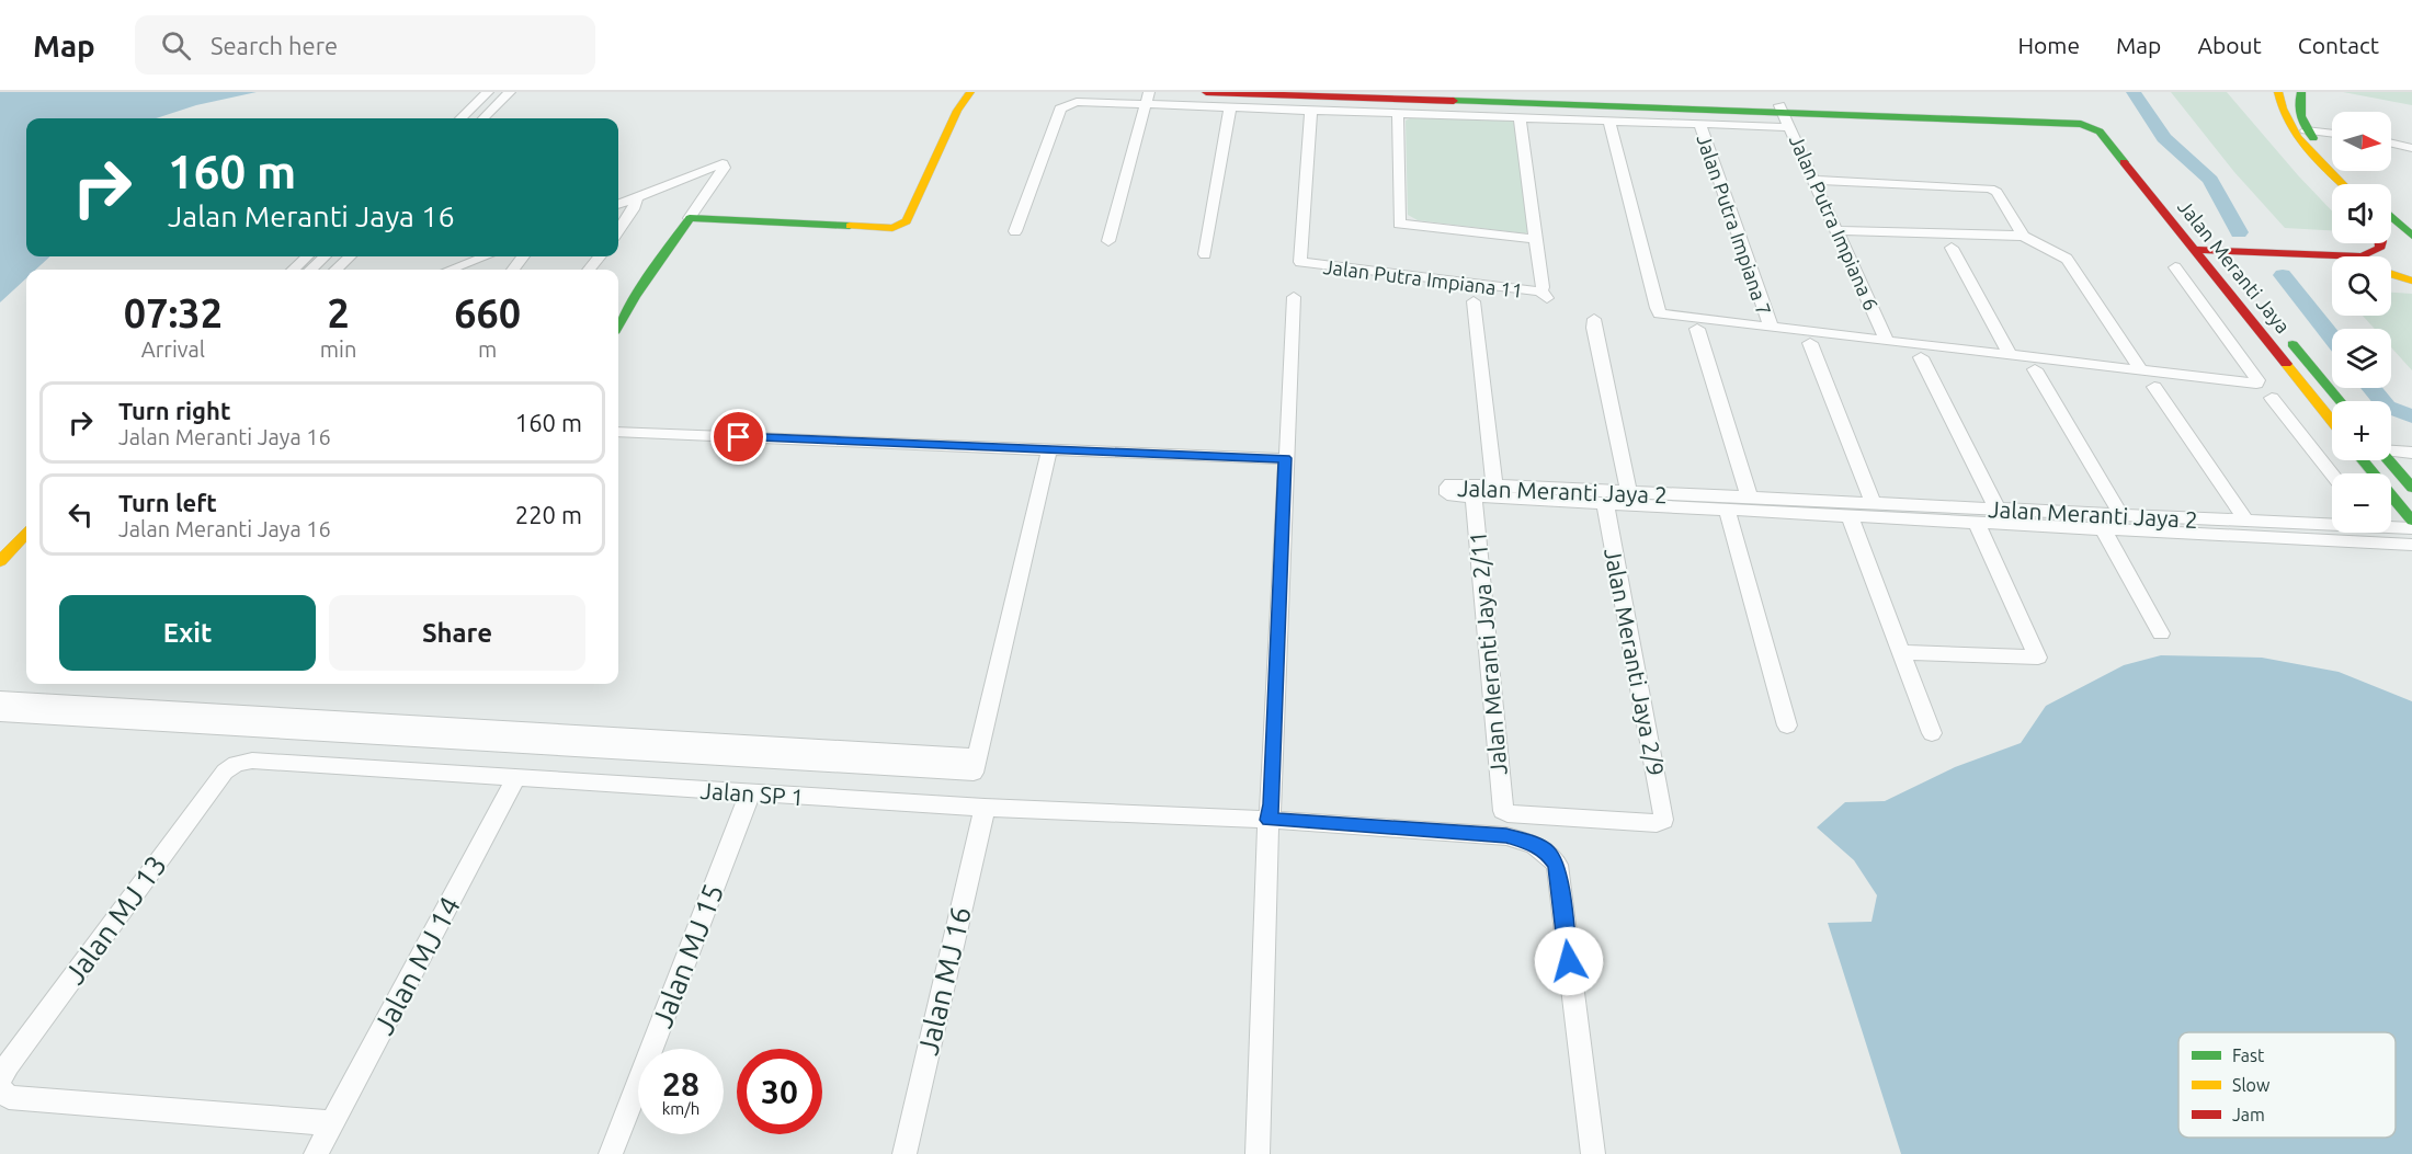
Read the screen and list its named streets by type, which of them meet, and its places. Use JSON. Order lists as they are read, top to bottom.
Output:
{
  "streets": {
    "street": [
      "Jalan Putra Impiana 6",
      "Jalan Putra Impiana 7",
      "Jalan Meranti Jaya",
      "Jalan Putra Impiana 11",
      "Jalan Meranti Jaya 2",
      "Jalan Meranti Jaya 2/11",
      "Jalan Meranti Jaya 2/9",
      "Jalan SP 1",
      "Jalan MJ 13",
      "Jalan MJ 15",
      "Jalan MJ 14",
      "Jalan MJ 16"
    ]
  },
  "crossings": [
    ["Jalan Putra Impiana 6", "Jalan Meranti Jaya"],
    ["Jalan Meranti Jaya 2", "Jalan Meranti Jaya 2/11"],
    ["Jalan Meranti Jaya 2", "Jalan Meranti Jaya 2/9"],
    ["Jalan Meranti Jaya 2/11", "Jalan Meranti Jaya 2/9"],
    ["Jalan SP 1", "Jalan MJ 13"],
    ["Jalan SP 1", "Jalan MJ 15"],
    ["Jalan SP 1", "Jalan MJ 14"],
    ["Jalan SP 1", "Jalan MJ 16"]
  ],
  "legend": ["Fast", "Slow", "Jam"],
  "north": "right",
  "page": {
    "header": "Map",
    "search": "Search here",
    "nav": [
      "Home",
      "Map",
      "About",
      "Contact"
    ],
    "map_buttons": ["+", "−"],
    "turn": ["160 m", "Jalan Meranti Jaya 16"],
    "eta": [
      "07:32",
      "Arrival",
      "2",
      "min",
      "660",
      "m"
    ],
    "list": [
      {
        "name": "Turn right",
        "note": "Jalan Meranti Jaya 16",
        "value": "160 m"
      },
      {
        "name": "Turn left",
        "note": "Jalan Meranti Jaya 16",
        "value": "220 m"
      }
    ],
    "buttons": ["Exit", "Share"],
    "speed": "28 km/h",
    "limit": "30"
  }
}
